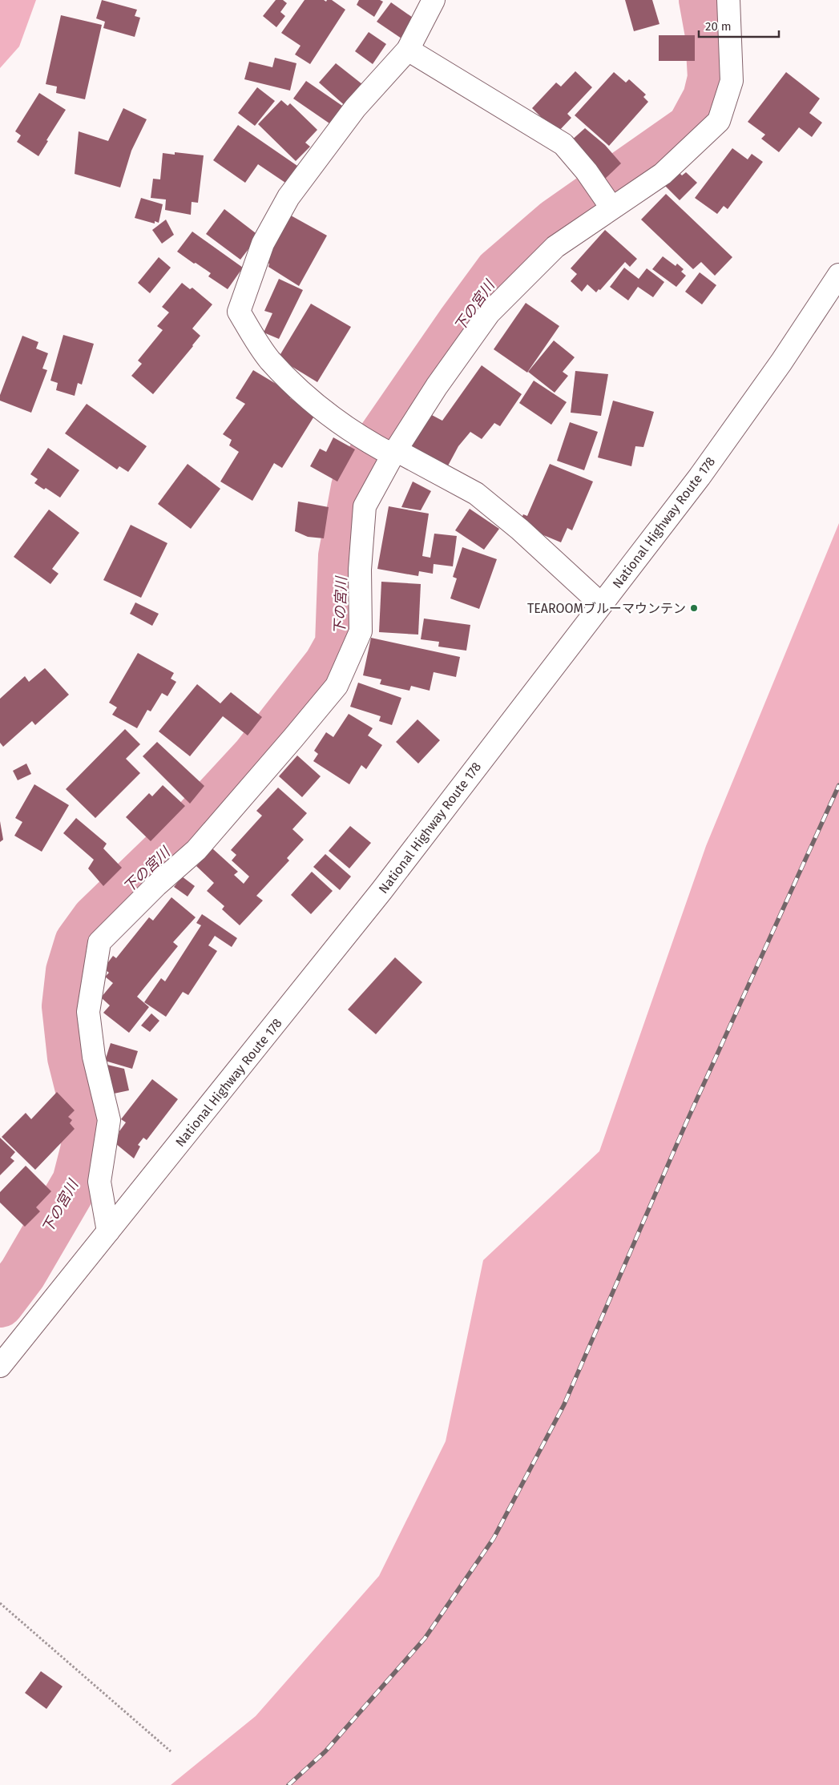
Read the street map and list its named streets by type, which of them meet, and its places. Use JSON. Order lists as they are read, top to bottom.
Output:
{
  "streets": {
    "main road": ["National Highway Route 178"]
  },
  "water": ["下の宮川"],
  "places": ["TEAROOMブルーマウンテン"],
  "scale_bar": "20 m"
}
